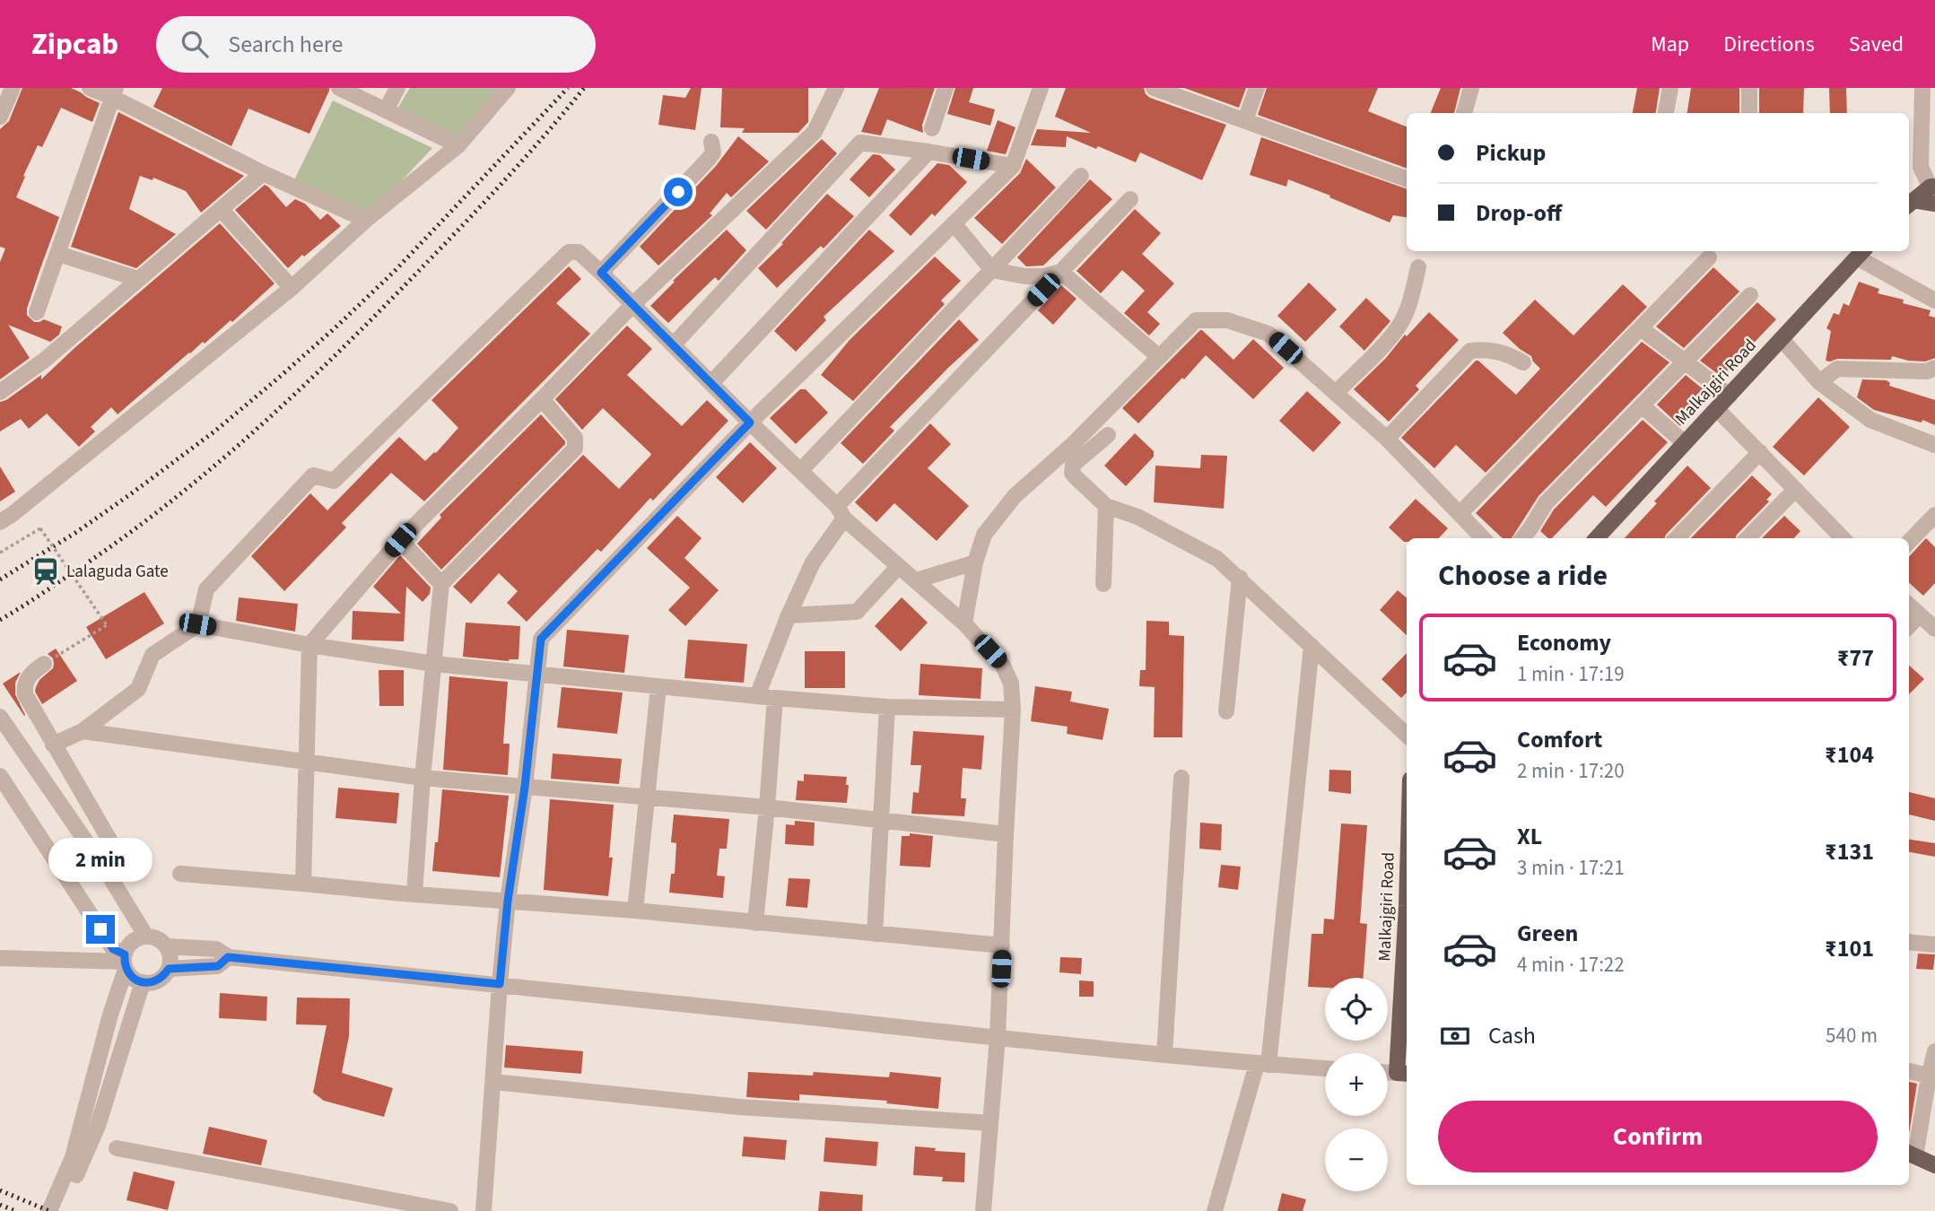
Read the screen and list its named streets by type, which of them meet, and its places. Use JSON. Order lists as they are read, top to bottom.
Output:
{
  "streets": {
    "main road": ["Malkajgiri Road"]
  },
  "places": {
    "station": ["Lalaguda Gate"]
  },
  "page": {
    "header": "Zipcab",
    "search": "Search here",
    "nav": ["Map", "Directions", "Saved"],
    "banner": ["Pickup", "Drop-off"],
    "heading": "Choose a ride",
    "list": [
      {
        "name": "Economy",
        "note": "1 min · 17:19",
        "value": "₹77"
      },
      {
        "name": "Comfort",
        "note": "2 min · 17:20",
        "value": "₹104"
      },
      {
        "name": "XL",
        "note": "3 min · 17:21",
        "value": "₹131"
      },
      {
        "name": "Green",
        "note": "4 min · 17:22",
        "value": "₹101"
      }
    ],
    "bubble": "2 min",
    "map_buttons": ["+", "−"],
    "pay": ["Cash", "540 m"],
    "buttons": "Confirm"
  }
}
